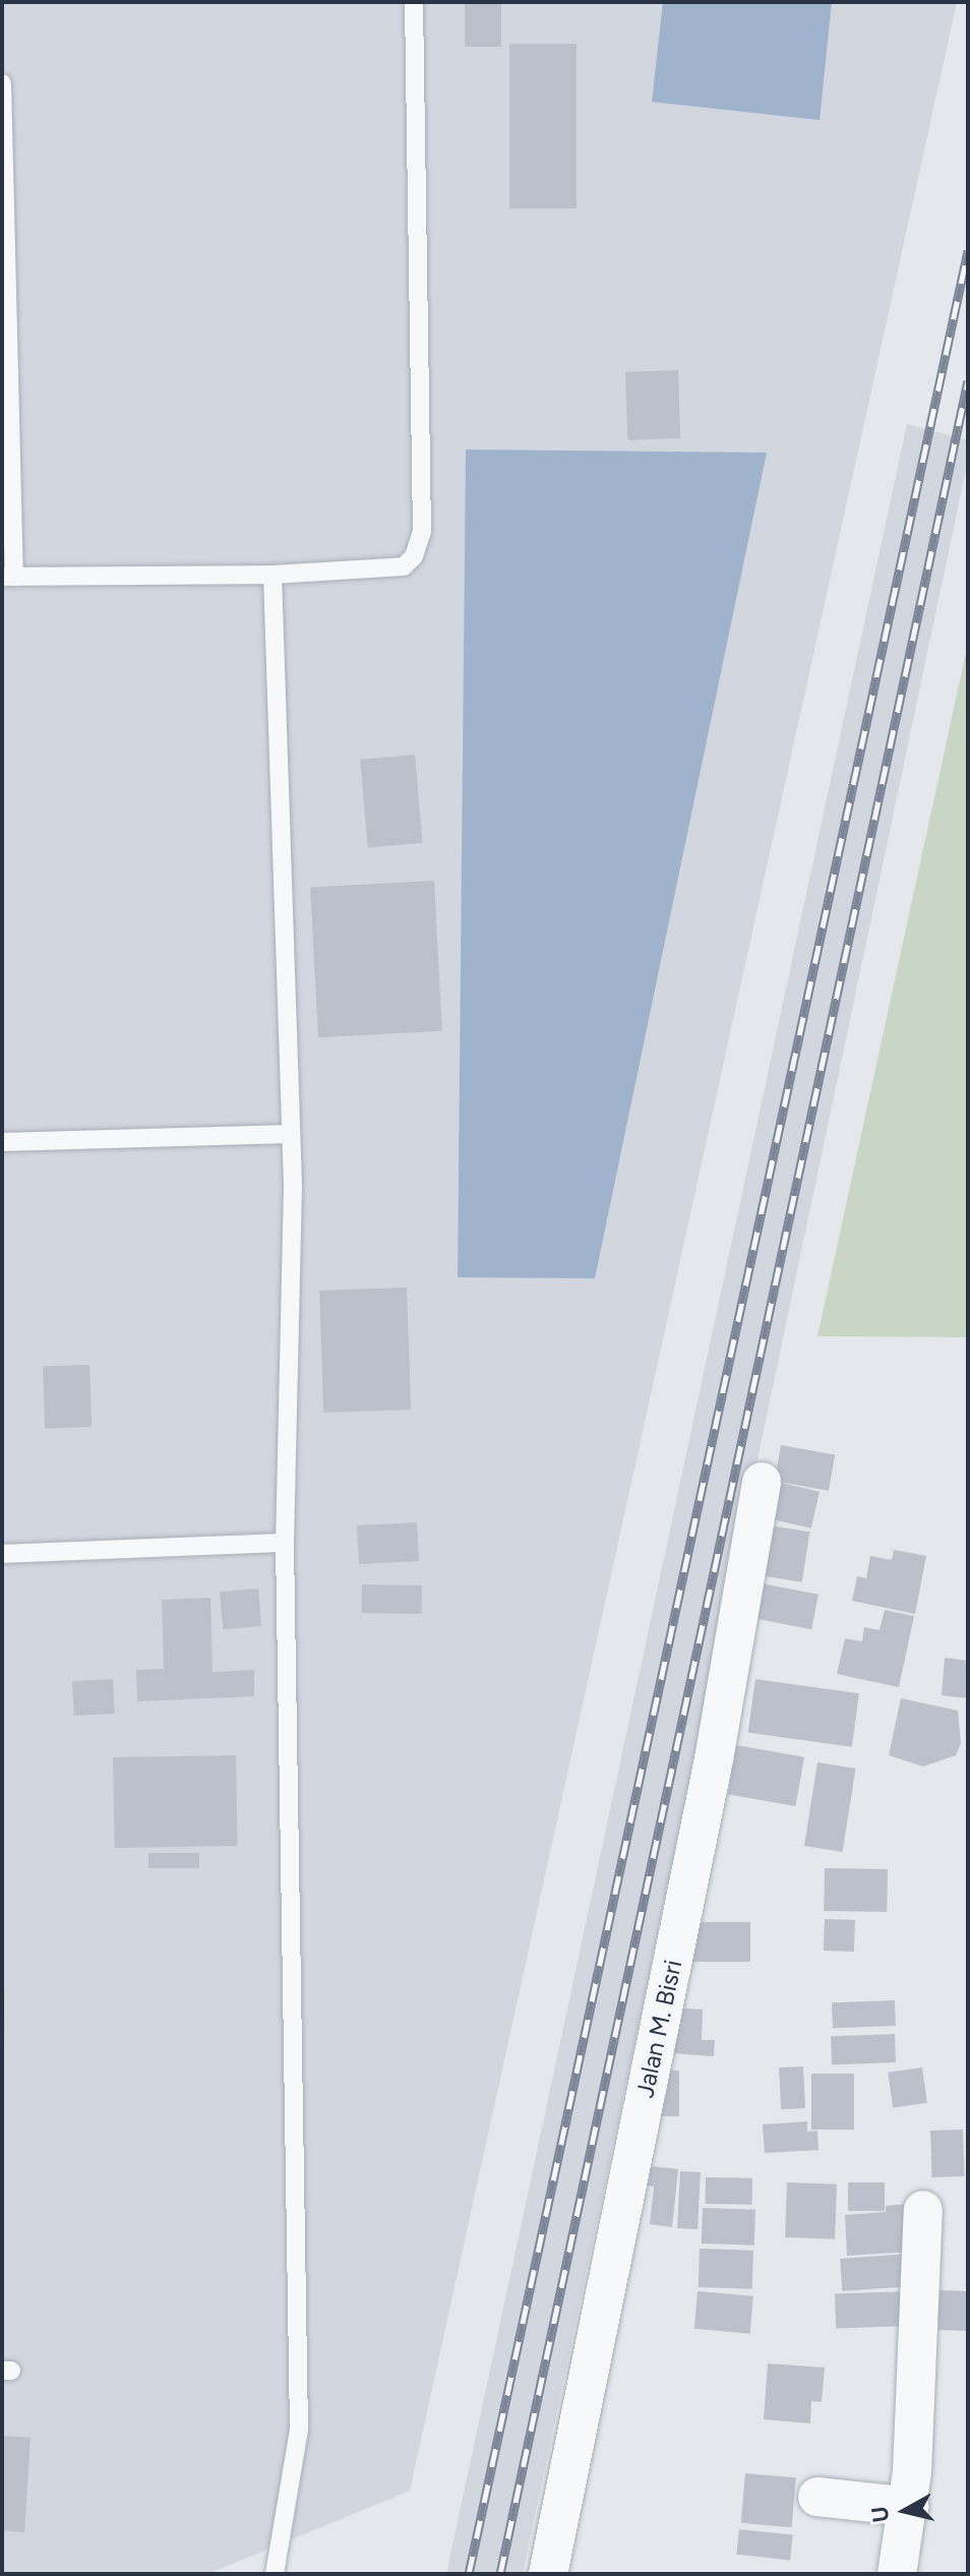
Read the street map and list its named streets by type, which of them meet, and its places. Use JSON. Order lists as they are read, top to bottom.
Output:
{
  "streets": {
    "street": ["Jalan M. Bisri"]
  },
  "north": "left"
}
